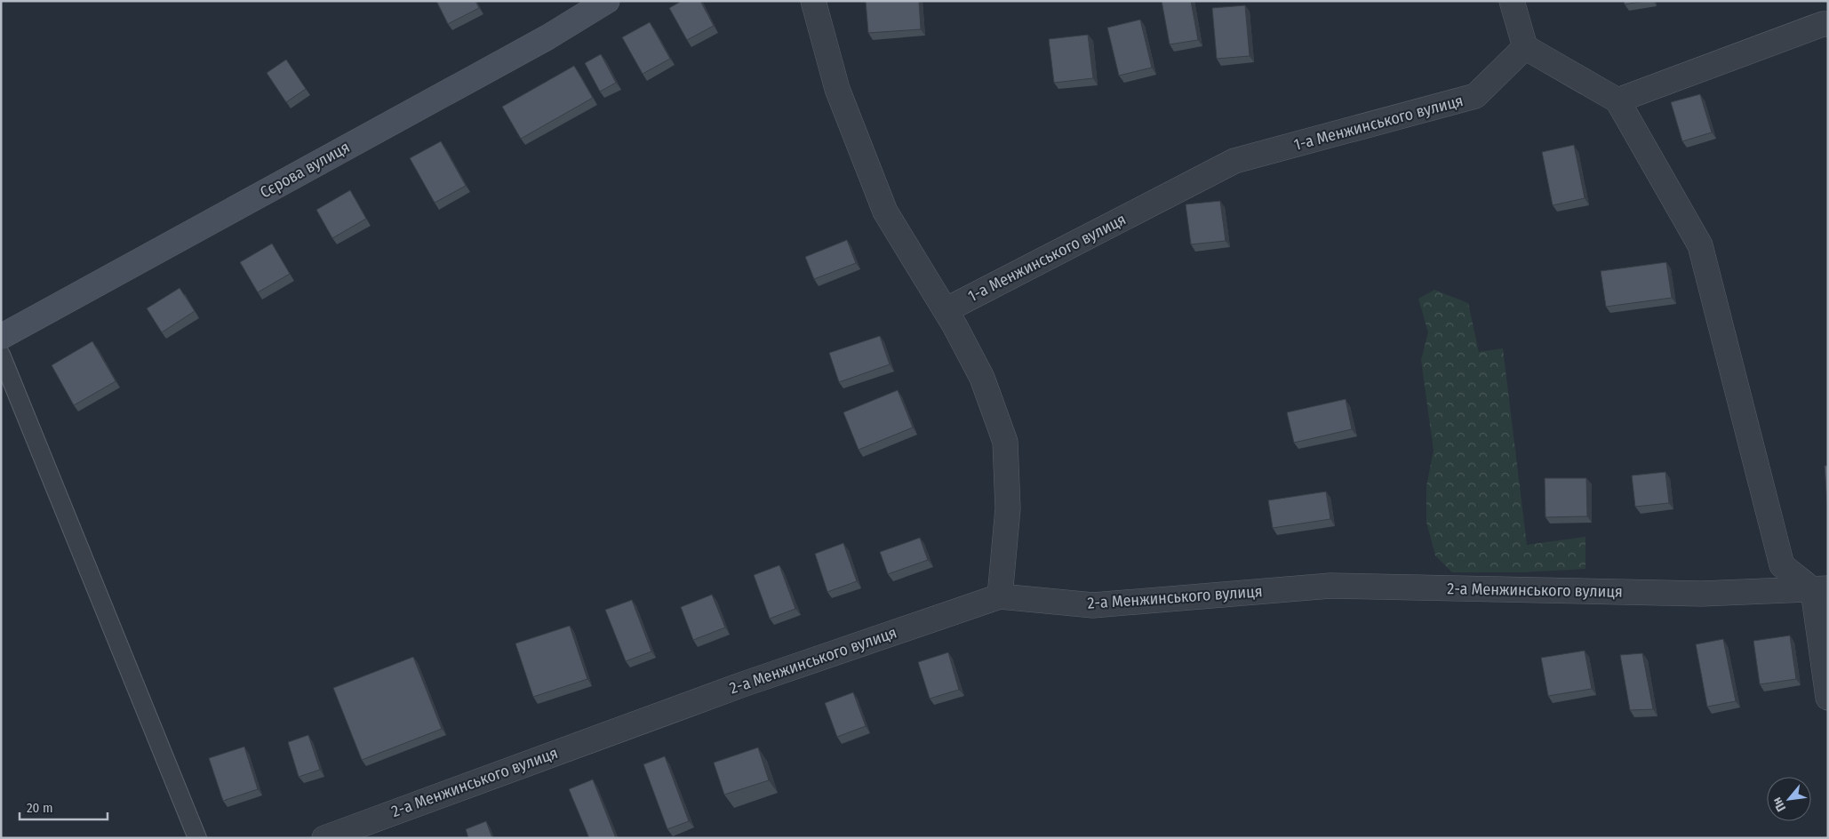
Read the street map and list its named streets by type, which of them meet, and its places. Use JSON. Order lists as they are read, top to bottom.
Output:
{
  "streets": {
    "street": ["1-а Менжинського вулиця", "Сєрова вулиця", "2-а Менжинського вулиця"]
  },
  "scale_bar": "20 m",
  "north": "bottom left"
}
